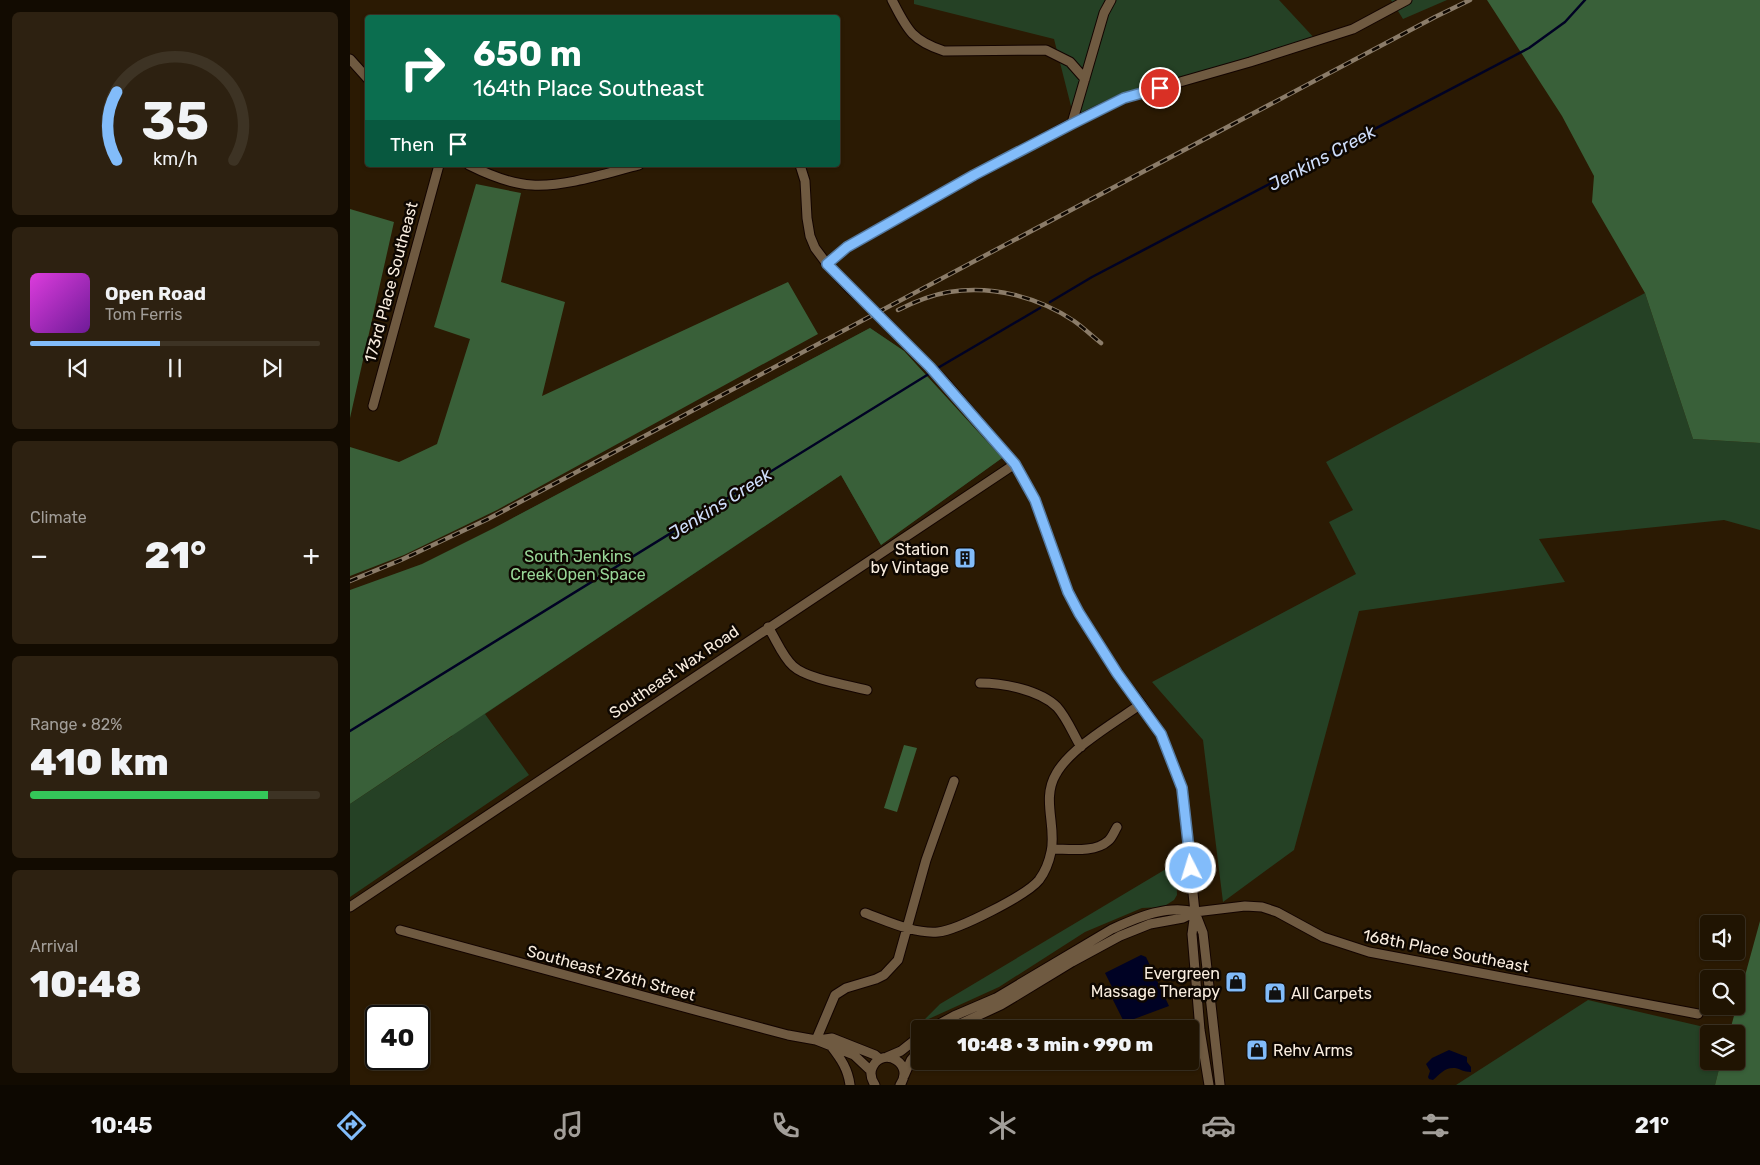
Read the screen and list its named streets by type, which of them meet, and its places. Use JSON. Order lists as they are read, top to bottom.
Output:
{
  "streets": {
    "street": [
      "173rd Place Southeast",
      "Southeast Wax Road",
      "168th Place Southeast",
      "Southeast 276th Street"
    ]
  },
  "water": ["Jenkins Creek"],
  "parks": ["South Jenkins Creek Open Space"],
  "places": {
    "building": ["Station by Vintage"],
    "shop": ["Evergreen Massage Therapy", "All Carpets", "Rehv Arms"]
  },
  "page": {
    "turn": ["650 m", "164th Place Southeast"],
    "then": "Then",
    "song": ["Open Road", "Tom Ferris"],
    "tile": [
      "Climate",
      ["Range · 82%", "410 km"],
      ["Arrival", "10:48"]
    ],
    "heat": ["−", "21°", "+"],
    "limit": "40",
    "trip": "10:48 · 3 min · 990 m",
    "tabs": ["10:45", "21°"],
    "gauge": ["35", "km/h"]
  }
}
